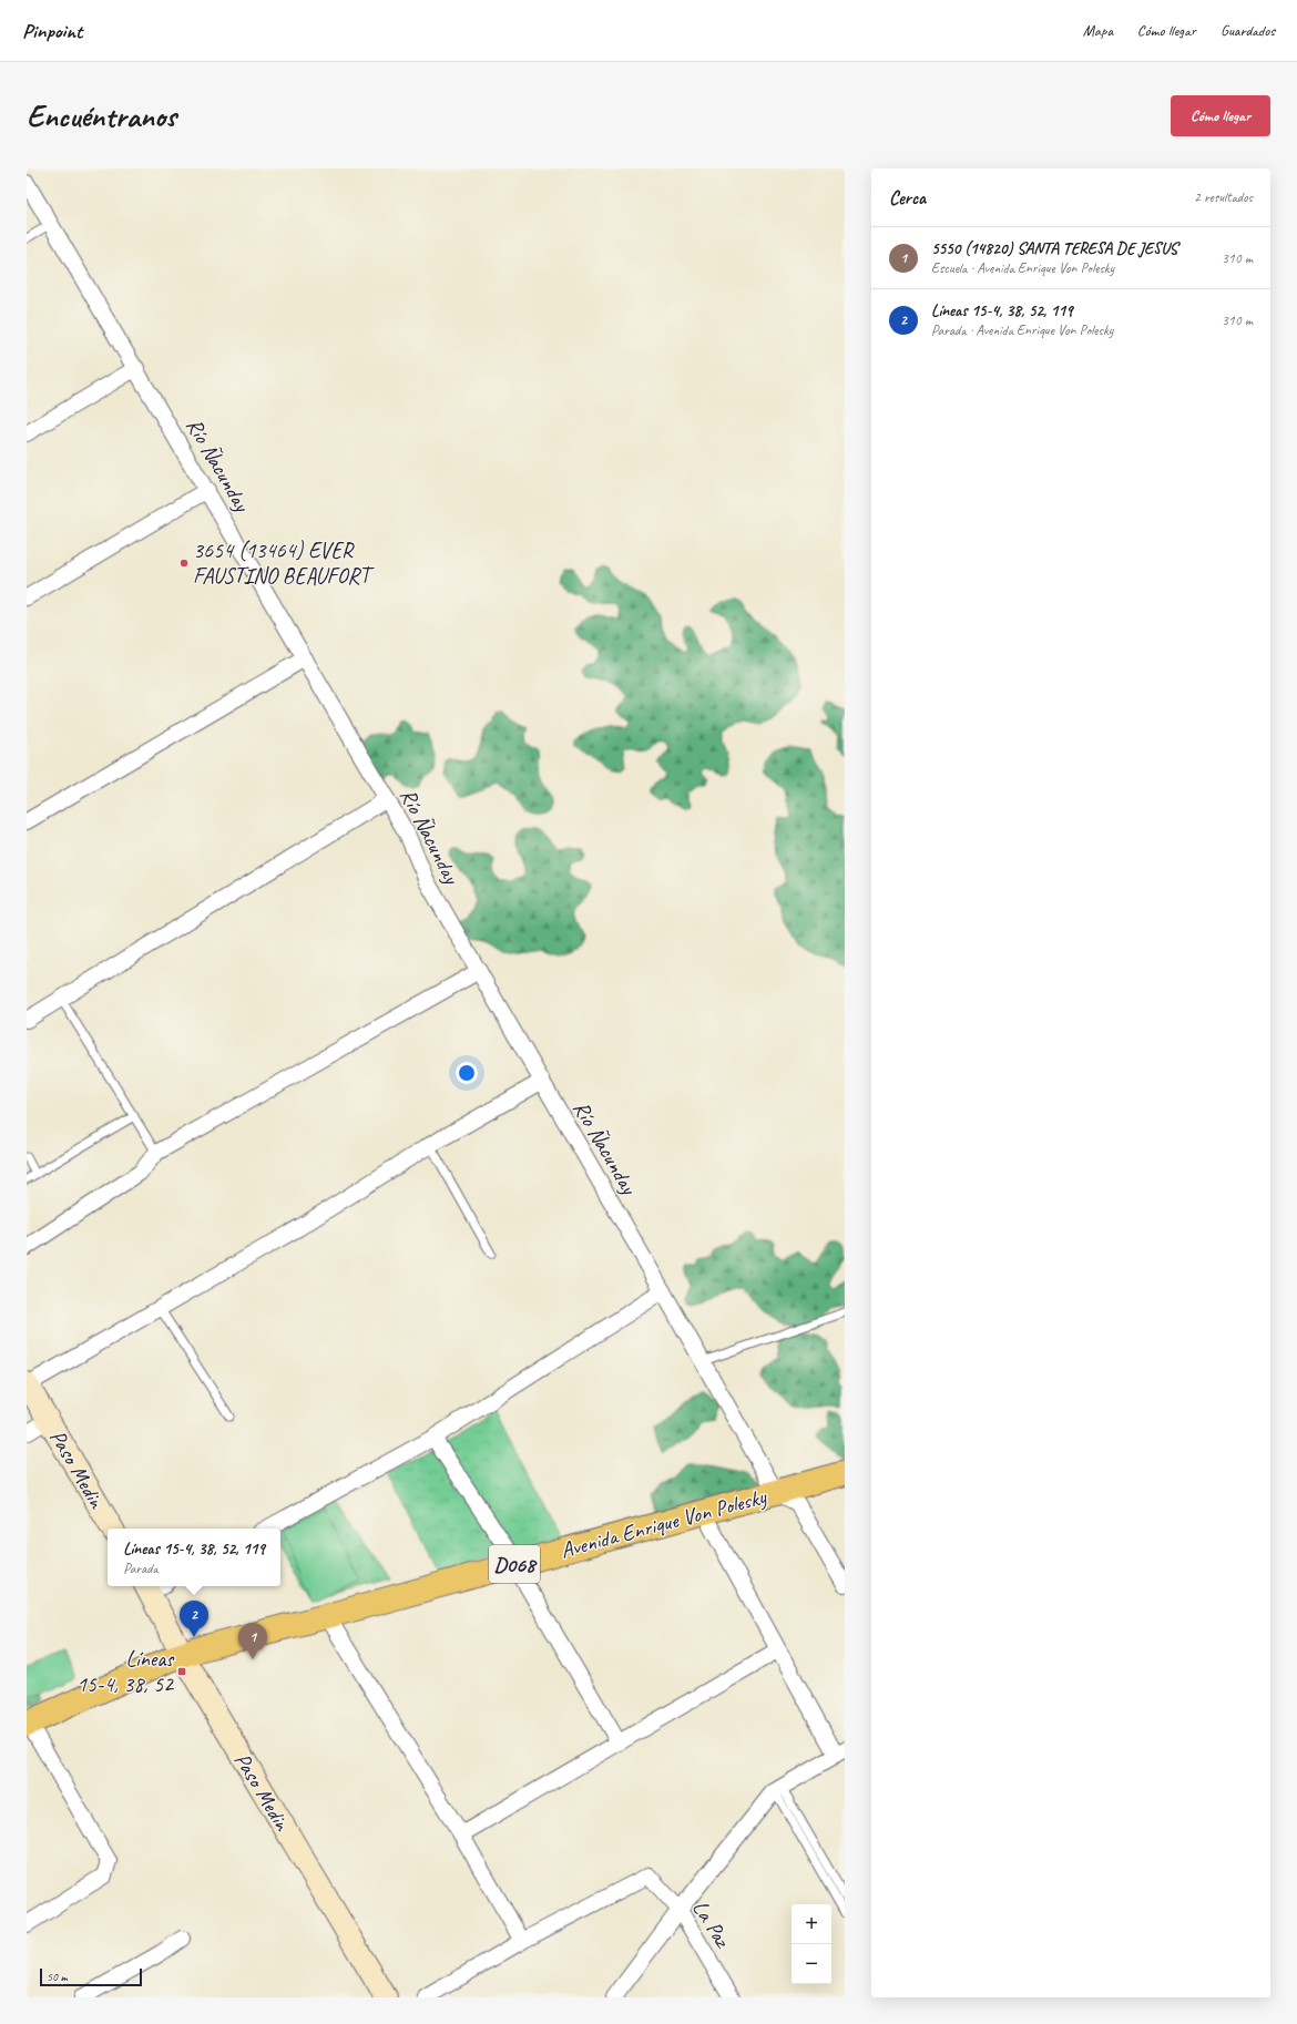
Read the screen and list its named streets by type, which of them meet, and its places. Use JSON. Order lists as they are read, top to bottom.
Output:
{
  "streets": {
    "main road": ["Avenida Enrique Von Polesky", "D068"],
    "street": ["Río Ñacunday", "Paso Medin", "La Paz"]
  },
  "crossings": [
    ["Río Ñacunday", "Avenida Enrique Von Polesky"],
    ["Paso Medin", "Avenida Enrique Von Polesky"]
  ],
  "places": {
    "other": ["3654 (13464) EVER FAUSTINO BEAUFORT"],
    "transit": ["Líneas 15-4, 38, 52"]
  },
  "scale_bar": "50 m",
  "page": {
    "header": "Pinpoint",
    "nav": ["Mapa", "Cómo llegar", "Guardados"],
    "buttons": "Cómo llegar",
    "title": "Encuéntranos",
    "heading": ["Cerca", "2 resultados"],
    "list": [
      {
        "mark": "1",
        "name": "5550 (14820) SANTA TERESA DE JESUS",
        "note": "Escuela · Avenida Enrique Von Polesky",
        "value": "310 m"
      },
      {
        "mark": "2",
        "name": "Líneas 15-4, 38, 52, 119",
        "note": "Parada · Avenida Enrique Von Polesky",
        "value": "310 m"
      }
    ],
    "popup": ["Líneas 15-4, 38, 52, 119", "Parada"],
    "pins": ["2", "1"],
    "map_buttons": ["+", "−"],
    "scale": "50 m"
  }
}
